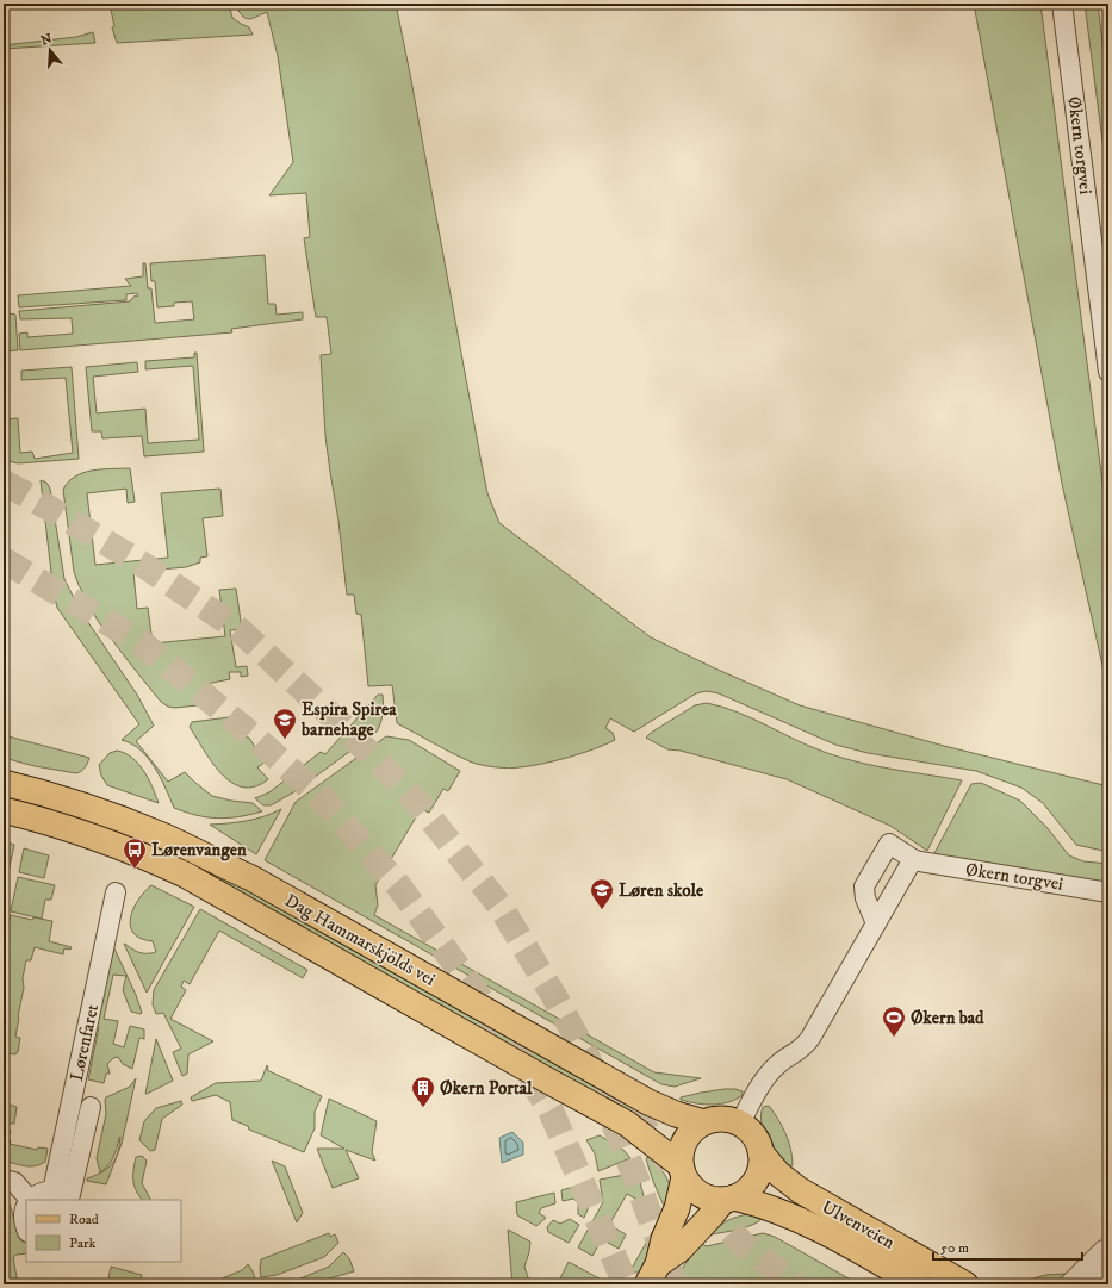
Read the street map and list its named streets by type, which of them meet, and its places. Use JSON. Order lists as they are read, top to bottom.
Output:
{
  "streets": {
    "main road": ["Dag Hammarskjölds vei", "Ulvenveien"],
    "street": ["Økern torgvei", "Lørenfaret"]
  },
  "crossings": [
    ["Dag Hammarskjölds vei", "Ulvenveien"]
  ],
  "places": {
    "school or university": ["Espira Spirea barnehage", "Løren skole"],
    "bus stop": ["Lørenvangen"],
    "sports": ["Økern bad"],
    "building": ["Økern Portal"]
  },
  "legend": ["Road", "Park"],
  "scale_bar": "50 m",
  "north": "top"
}
